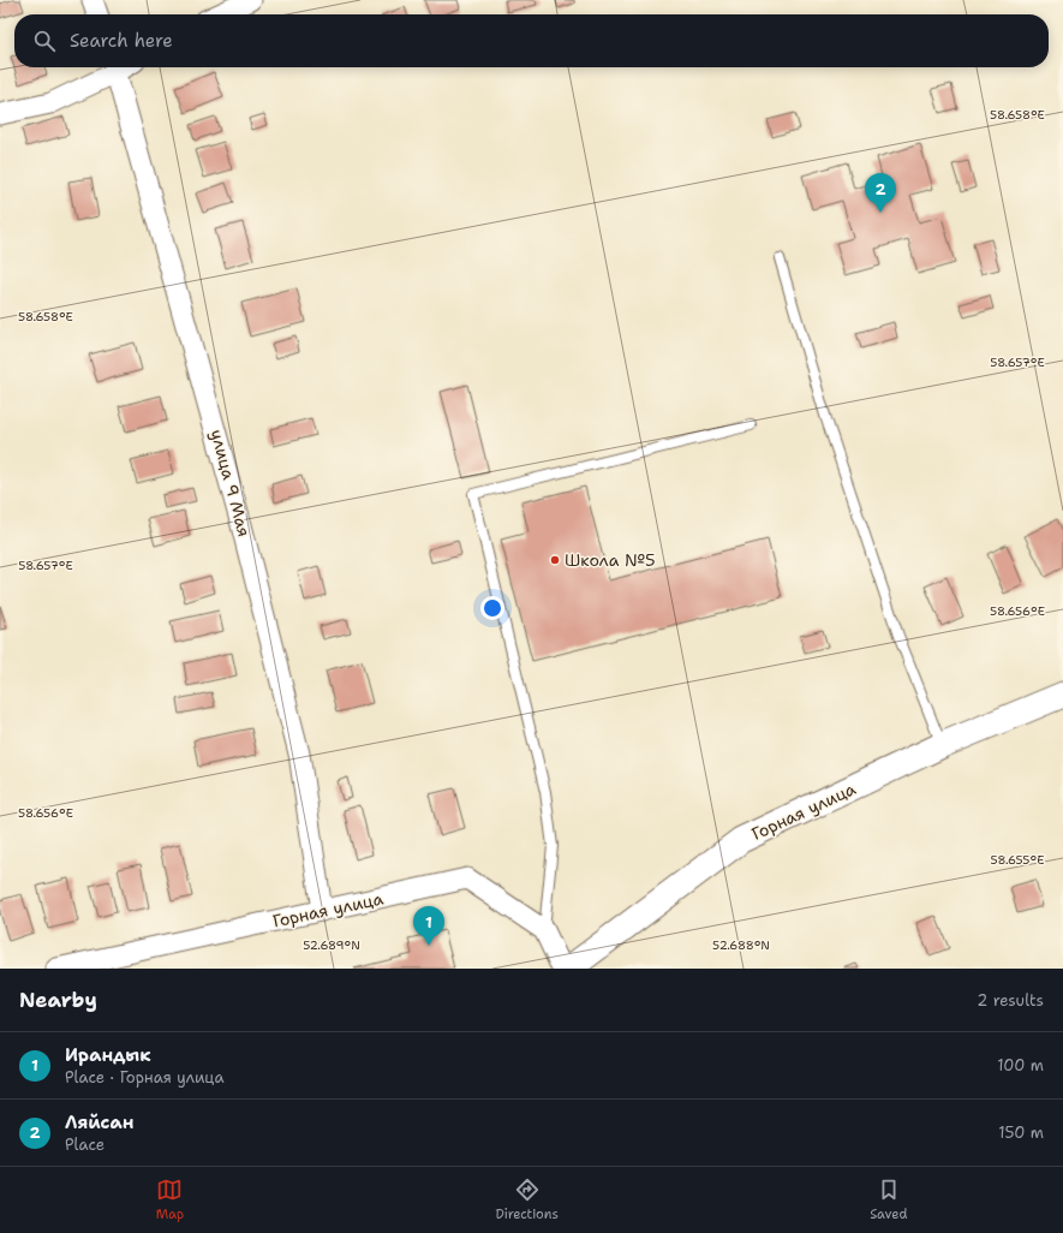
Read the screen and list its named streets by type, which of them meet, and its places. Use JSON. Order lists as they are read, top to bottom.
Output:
{
  "streets": {
    "street": ["улица 9 Мая", "Горная улица"]
  },
  "crossings": [
    ["улица 9 Мая", "Горная улица"]
  ],
  "places": ["Школа №5"],
  "page": {
    "search": "Search here",
    "pins": ["2", "1"],
    "heading": ["Nearby", "2 results"],
    "list": [
      {
        "mark": "1",
        "name": "Ирандык",
        "note": "Place · Горная улица",
        "value": "100 m"
      },
      {
        "mark": "2",
        "name": "Ляйсан",
        "note": "Place",
        "value": "150 m"
      }
    ],
    "nav": ["Map", "Directions", "Saved"]
  },
  "coordinates": [
    "58.658°E",
    "58.657°E",
    "58.656°E",
    "58.655°E",
    "52.689°N",
    "52.688°N"
  ]
}
